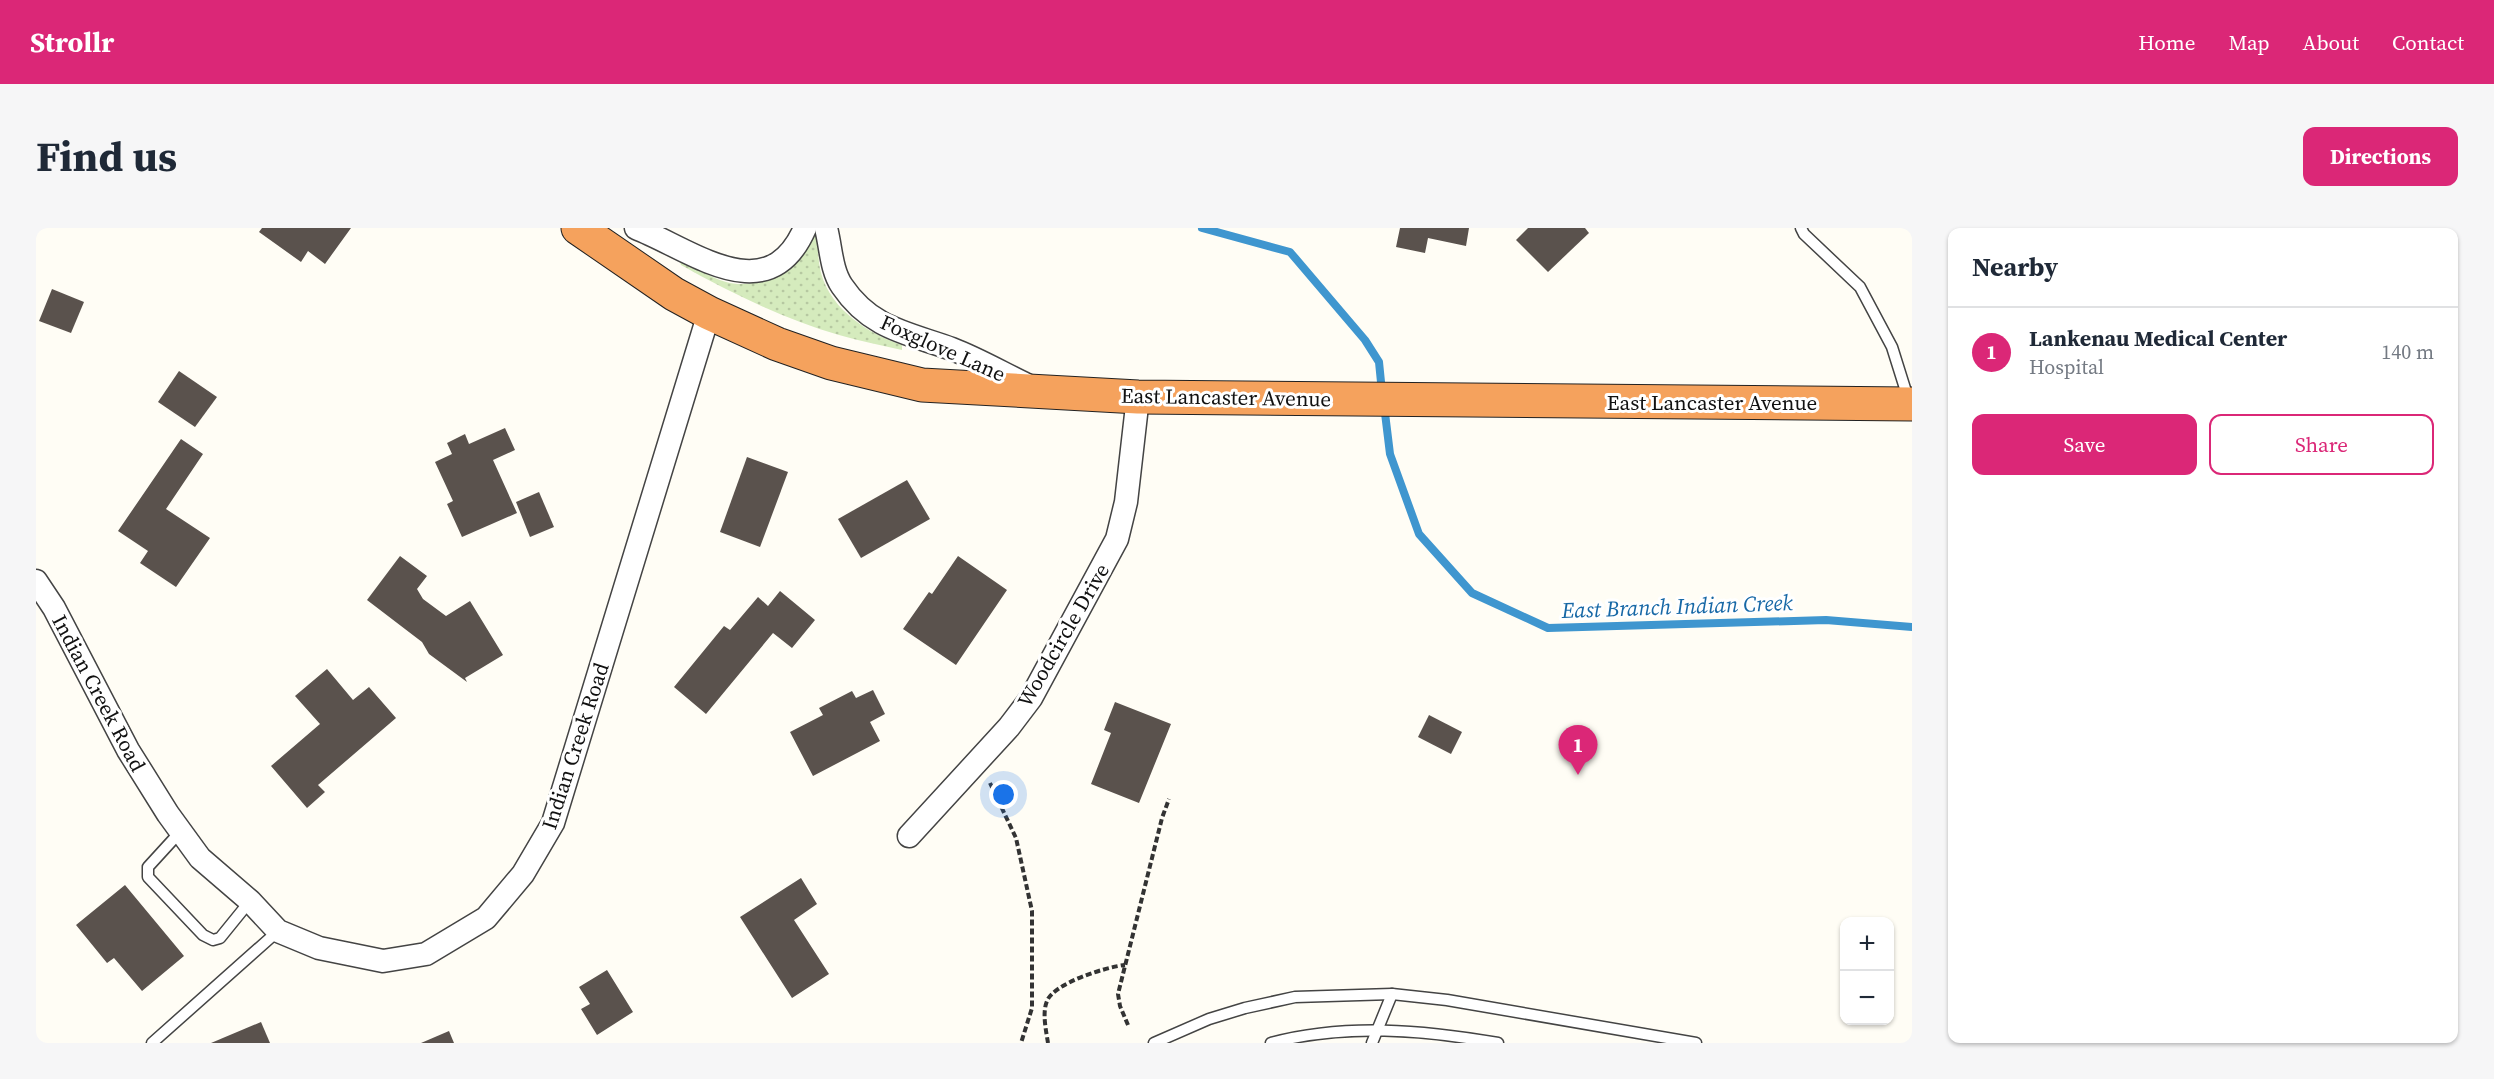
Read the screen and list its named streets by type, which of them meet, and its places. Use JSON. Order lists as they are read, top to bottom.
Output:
{
  "streets": {
    "highway": ["East Lancaster Avenue"],
    "street": ["Foxglove Lane", "Woodcircle Drive", "Indian Creek Road"]
  },
  "crossings": [
    ["Foxglove Lane", "East Lancaster Avenue"],
    ["East Lancaster Avenue", "Woodcircle Drive"],
    ["East Lancaster Avenue", "Indian Creek Road"]
  ],
  "water": ["East Branch Indian Creek"],
  "page": {
    "header": "Strollr",
    "nav": [
      "Home",
      "Map",
      "About",
      "Contact"
    ],
    "title": "Find us",
    "buttons": [
      "Directions",
      ["Save", "Share"]
    ],
    "heading": "Nearby",
    "list": [
      {
        "mark": "1",
        "name": "Lankenau Medical Center",
        "note": "Hospital",
        "value": "140 m"
      }
    ],
    "pins": "1",
    "map_buttons": ["+", "−"]
  }
}
